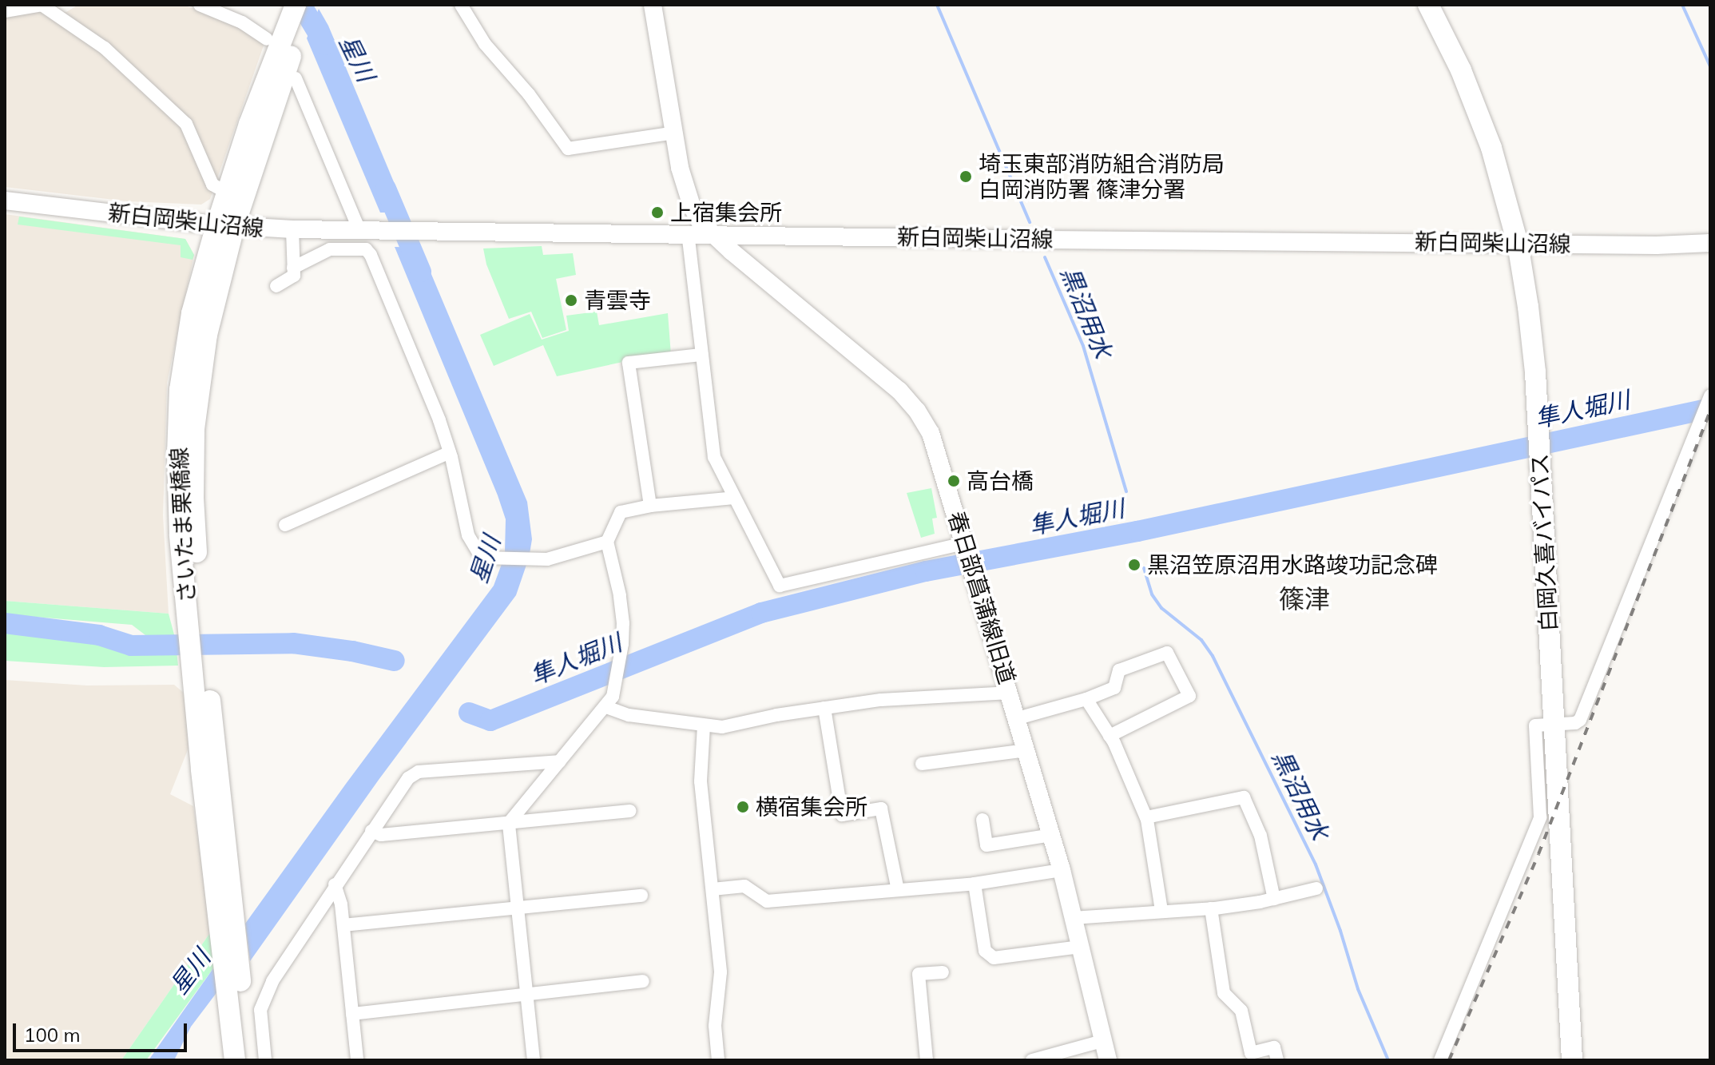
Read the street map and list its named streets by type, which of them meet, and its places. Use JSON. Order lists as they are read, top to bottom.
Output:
{
  "streets": {
    "main road": ["さいたま栗橋線", "白岡久喜バイパス"],
    "street": ["新白岡柴山沼線", "春日部菖蒲線旧道"]
  },
  "crossings": [
    ["新白岡柴山沼線", "さいたま栗橋線"],
    ["新白岡柴山沼線", "白岡久喜バイパス"],
    ["新白岡柴山沼線", "春日部菖蒲線旧道"]
  ],
  "districts": ["篠津"],
  "water": ["星川", "黒沼用水", "隼人堀川"],
  "places": [
    "埼玉東部消防組合消防局 白岡消防署 篠津分署",
    "上宿集会所",
    "青雲寺",
    "高台橋",
    "黒沼笠原沼用水路竣功記念碑",
    "横宿集会所"
  ],
  "scale_bar": "100 m"
}
